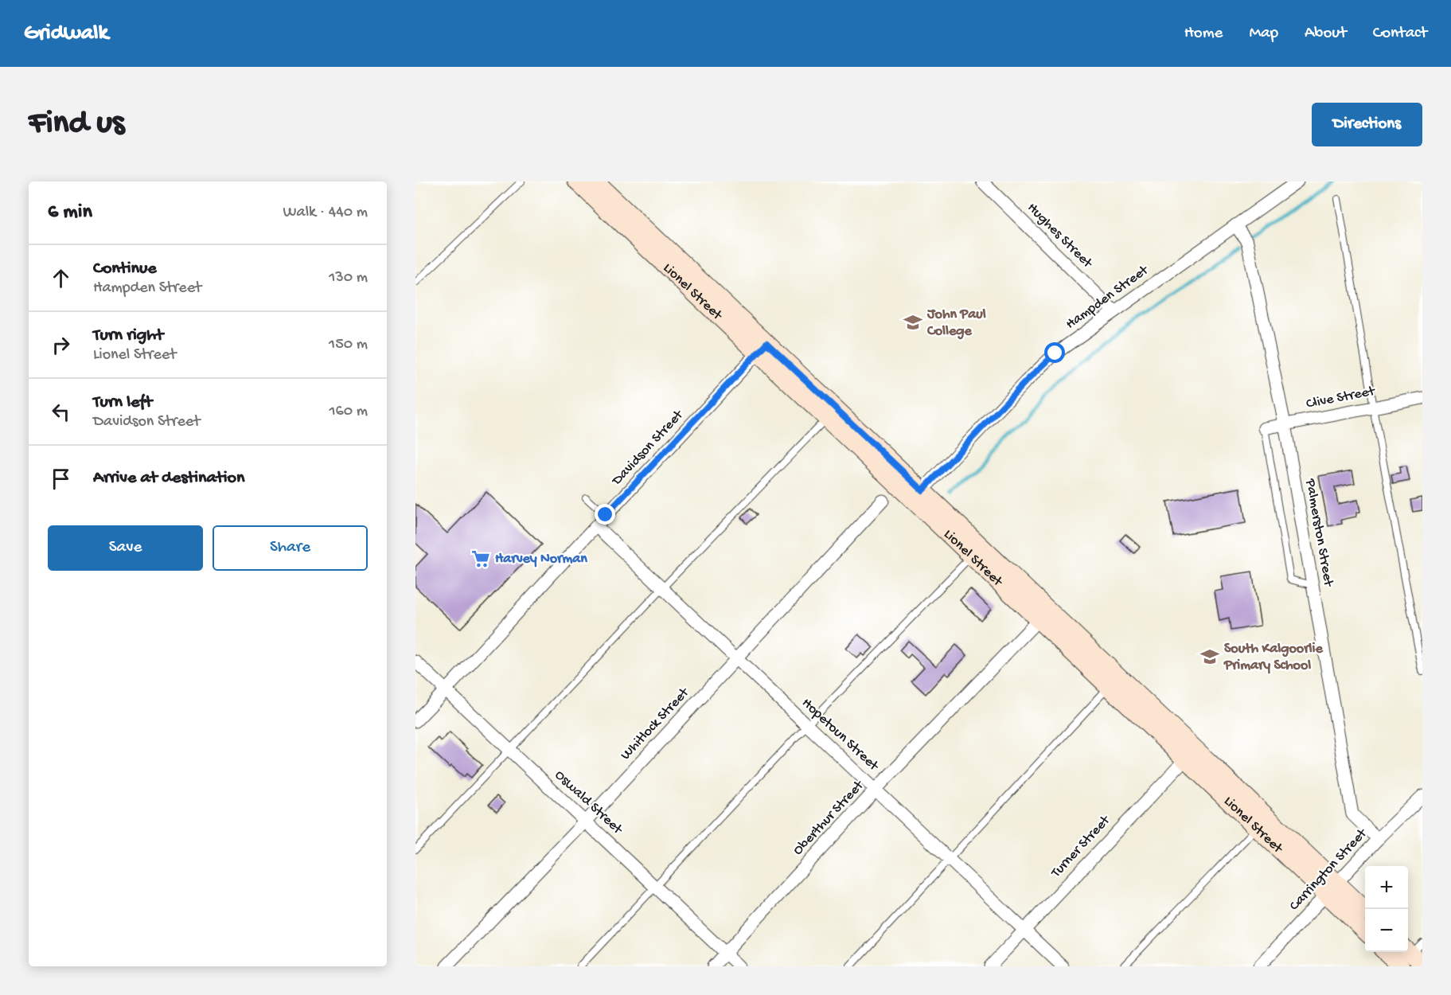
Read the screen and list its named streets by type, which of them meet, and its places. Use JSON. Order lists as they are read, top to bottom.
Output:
{
  "streets": {
    "street": [
      "Hughes Street",
      "Lionel Street",
      "Hampden Street",
      "Clive Street",
      "Davidson Street",
      "Palmerston Street",
      "Whitlock Street",
      "Hopetoun Street",
      "Oswald Street",
      "Oberthur Street",
      "Turner Street",
      "Carrington Street"
    ]
  },
  "crossings": [
    ["Hughes Street", "Hampden Street"],
    ["Lionel Street", "Hampden Street"],
    ["Lionel Street", "Davidson Street"],
    ["Lionel Street", "Oberthur Street"],
    ["Lionel Street", "Turner Street"],
    ["Lionel Street", "Carrington Street"],
    ["Hampden Street", "Palmerston Street"],
    ["Clive Street", "Palmerston Street"],
    ["Davidson Street", "Hopetoun Street"],
    ["Davidson Street", "Oswald Street"],
    ["Palmerston Street", "Carrington Street"],
    ["Whitlock Street", "Hopetoun Street"],
    ["Whitlock Street", "Oswald Street"],
    ["Hopetoun Street", "Oberthur Street"],
    ["Hopetoun Street", "Turner Street"],
    ["Oswald Street", "Oberthur Street"]
  ],
  "places": {
    "school or university": ["John Paul College", "South Kalgoorlie Primary School"],
    "supermarket": ["Harvey Norman"]
  },
  "page": {
    "header": "Gridwalk",
    "nav": [
      "Home",
      "Map",
      "About",
      "Contact"
    ],
    "buttons": [
      "Directions",
      ["Save", "Share"]
    ],
    "title": "Find us",
    "heading": ["6 min", "Walk · 440 m"],
    "list": [
      ["Continue", "Hampden Street", "130 m"],
      ["Turn right", "Lionel Street", "150 m"],
      ["Turn left", "Davidson Street", "160 m"],
      "Arrive at destination"
    ],
    "map_buttons": ["+", "−"]
  }
}
